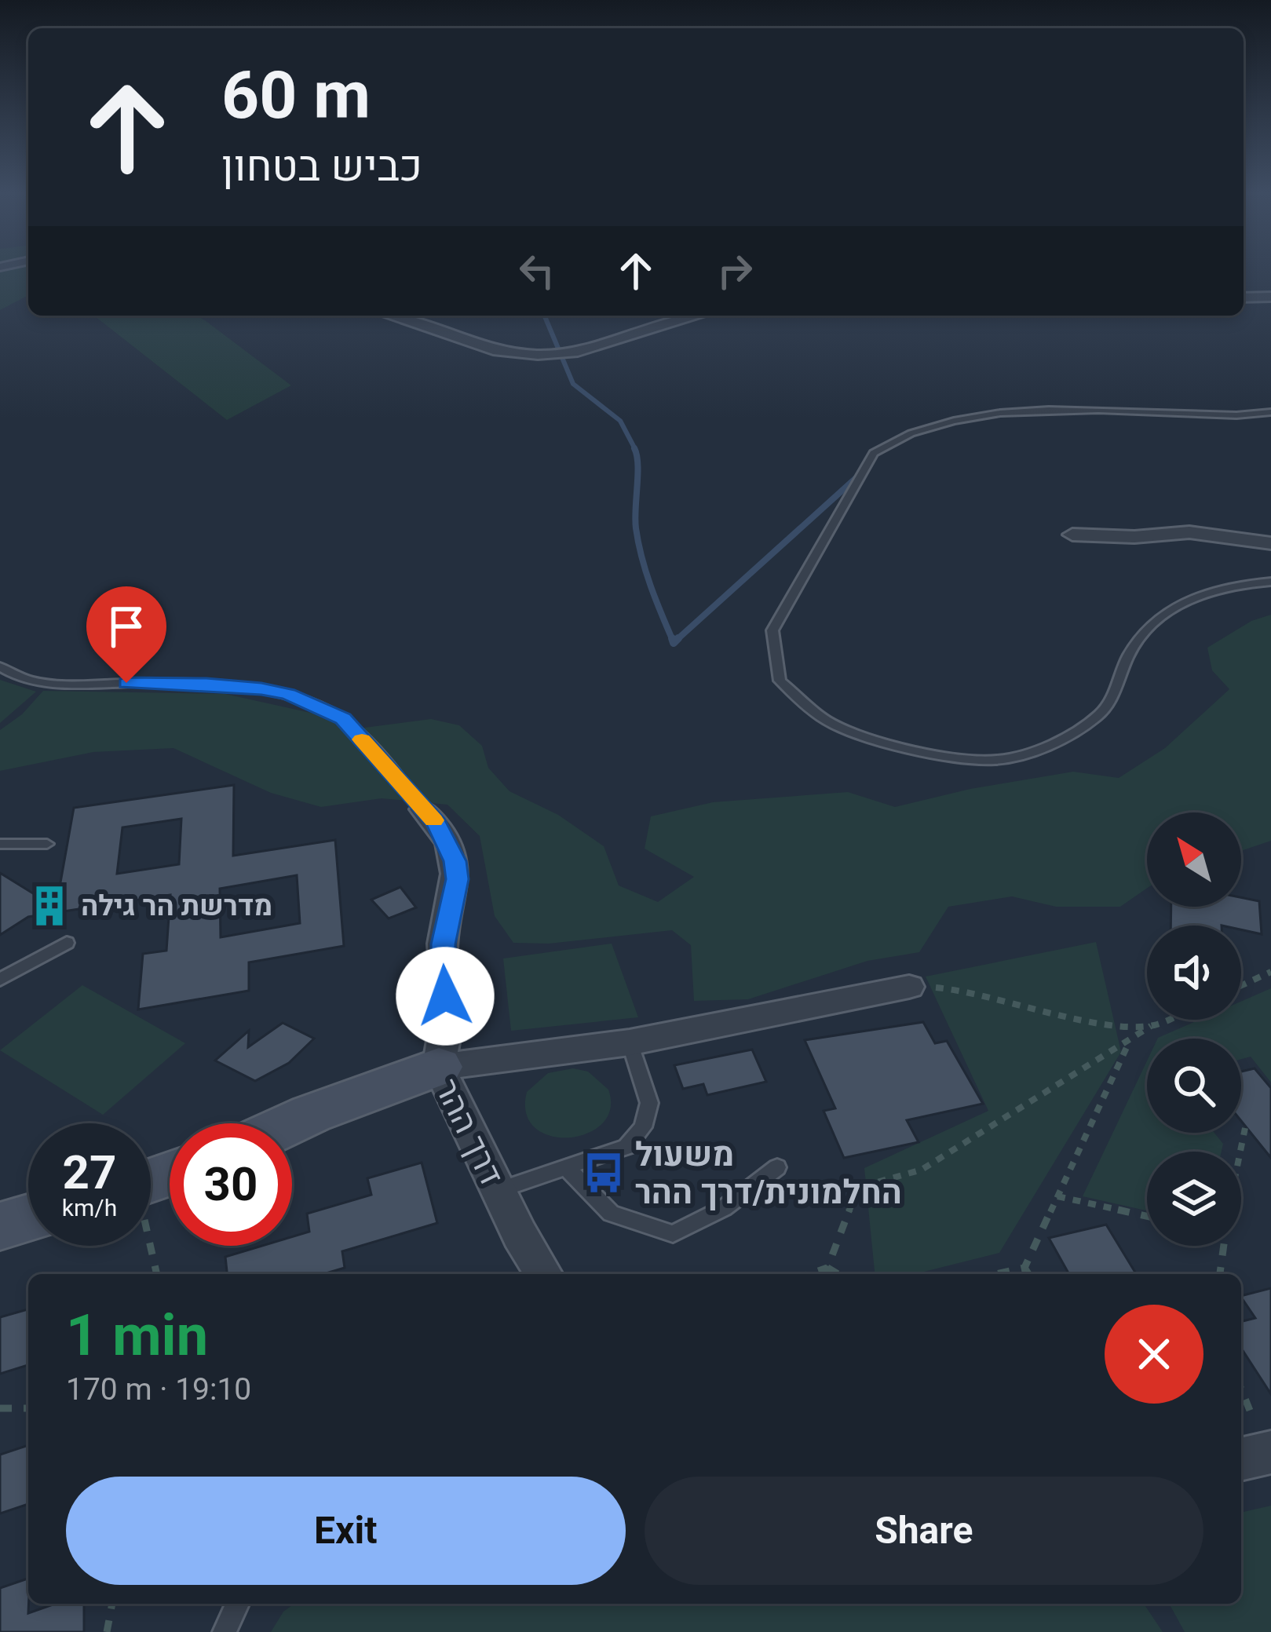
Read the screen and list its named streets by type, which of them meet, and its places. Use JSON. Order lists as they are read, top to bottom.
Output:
{
  "streets": {
    "street": ["דרך ההר"]
  },
  "places": {
    "building": ["מדרשת הר גילה"],
    "bus stop": ["משעול החלמונית/דרך ההר"]
  },
  "north": "top left",
  "page": {
    "turn": ["60 m", "כביש בטחון"],
    "speed": "27 km/h",
    "limit": "30",
    "heading": ["1 min", "170 m · 19:10"],
    "buttons": ["Exit", "Share"]
  }
}
